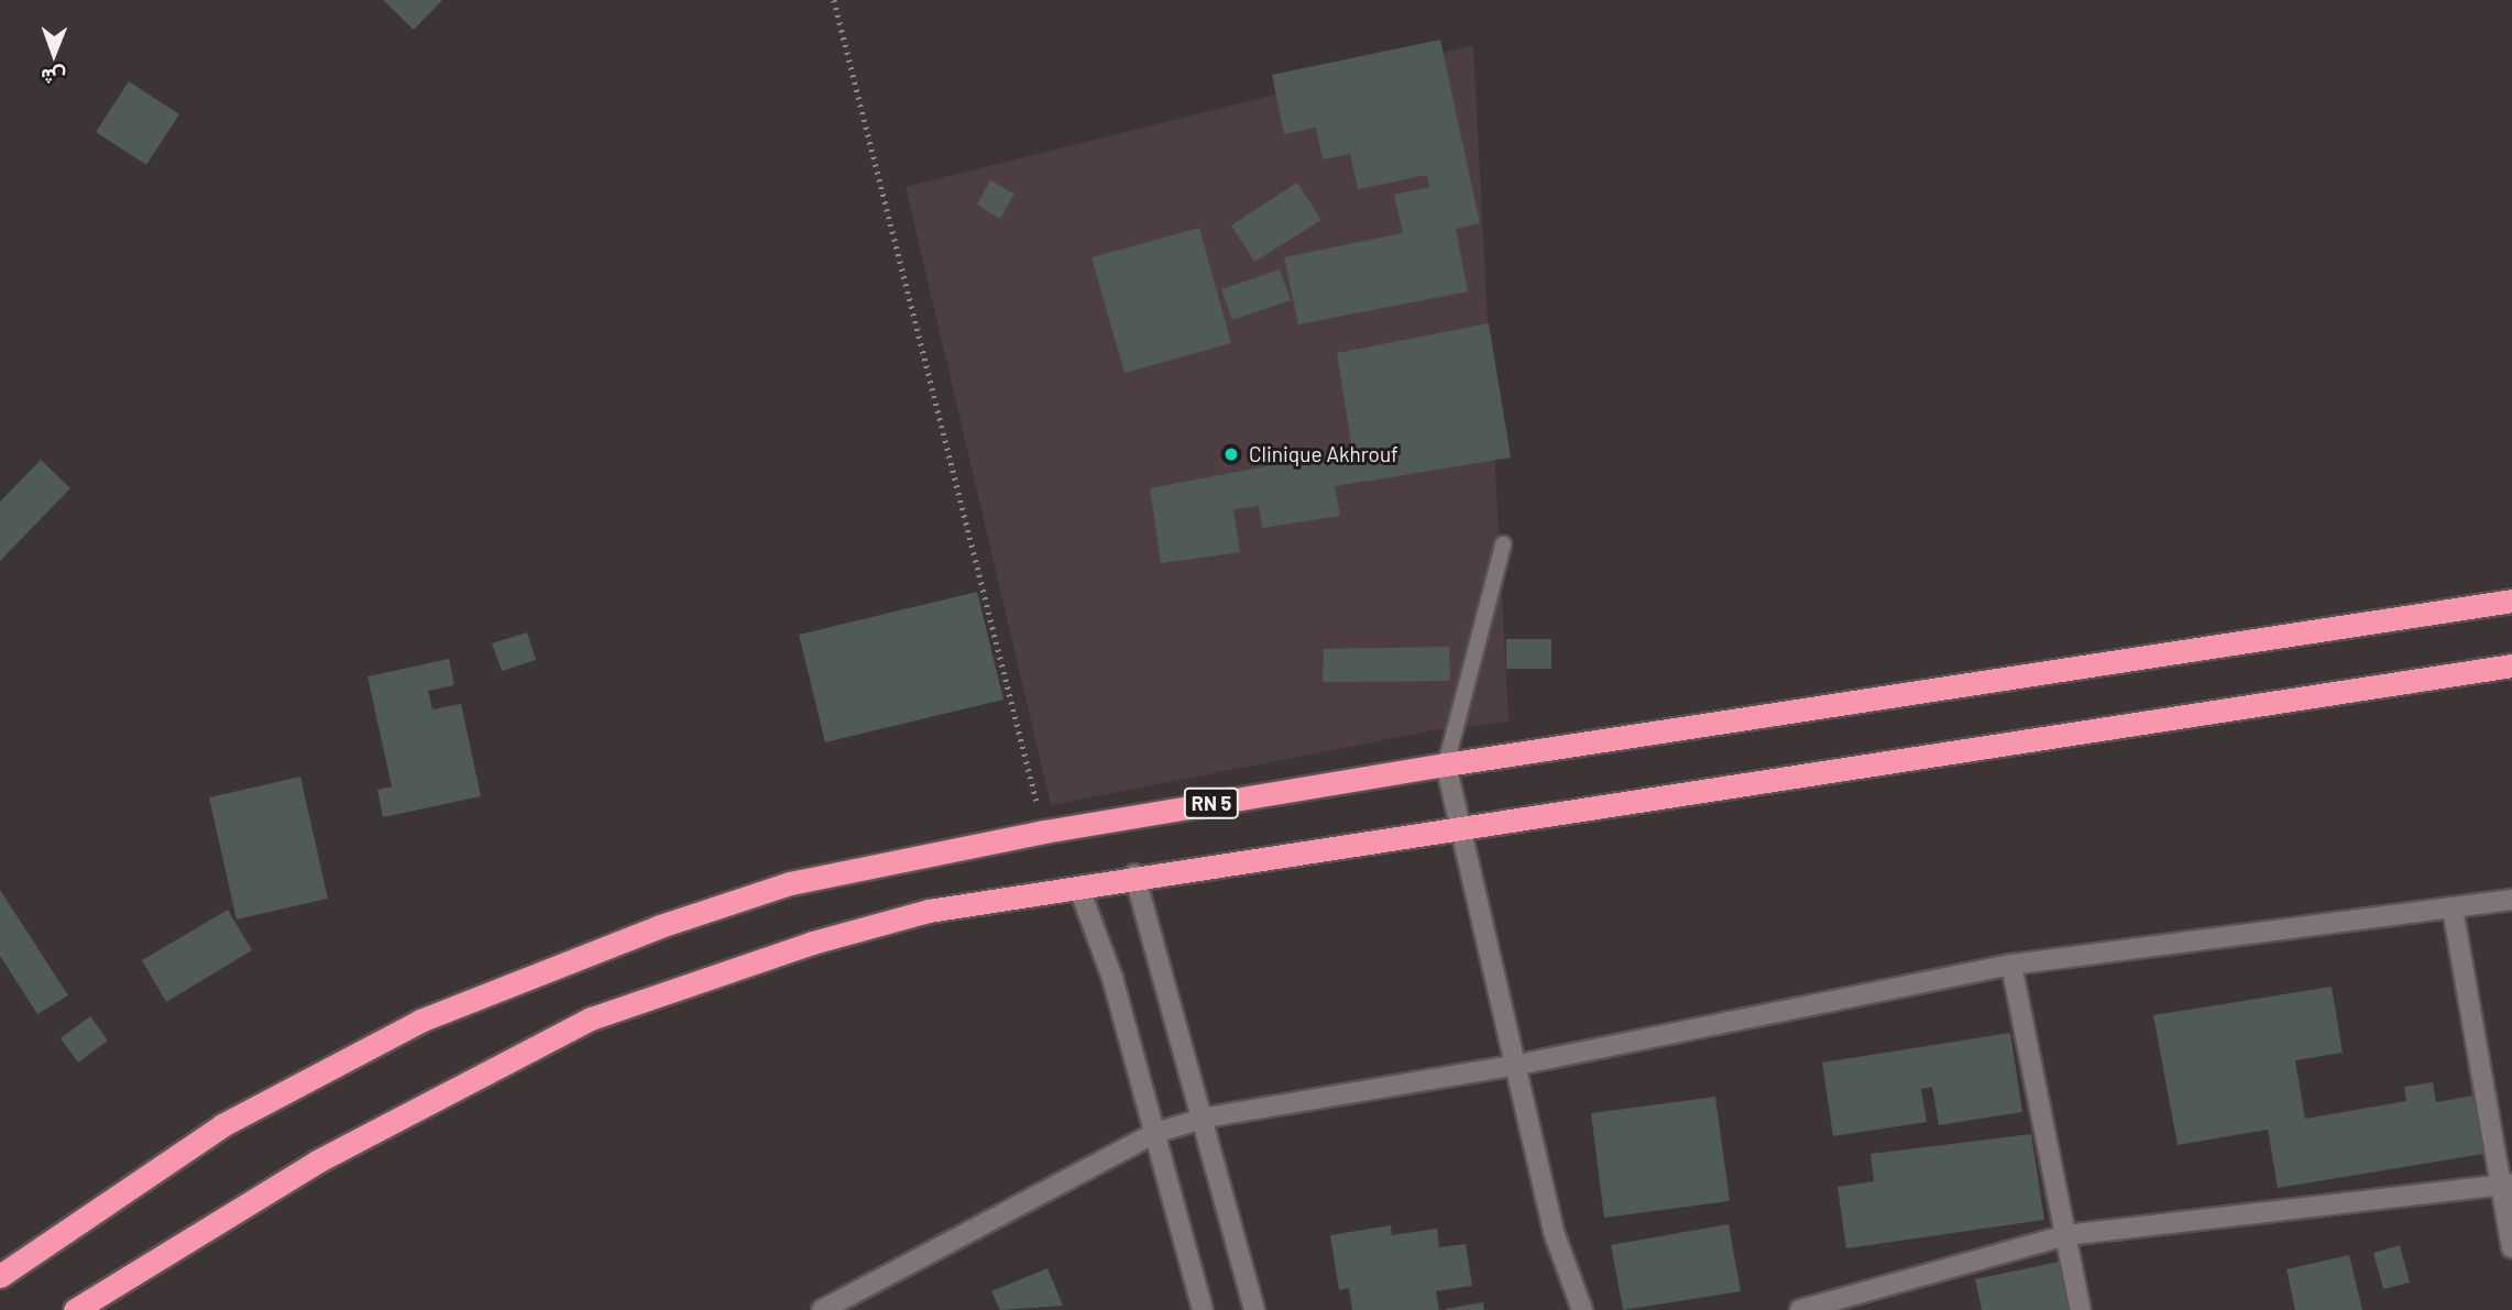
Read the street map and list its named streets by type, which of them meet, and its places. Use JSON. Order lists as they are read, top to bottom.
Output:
{
  "streets": {
    "highway": ["RN 5"]
  },
  "places": ["Clinique Akhrouf"],
  "north": "bottom"
}
